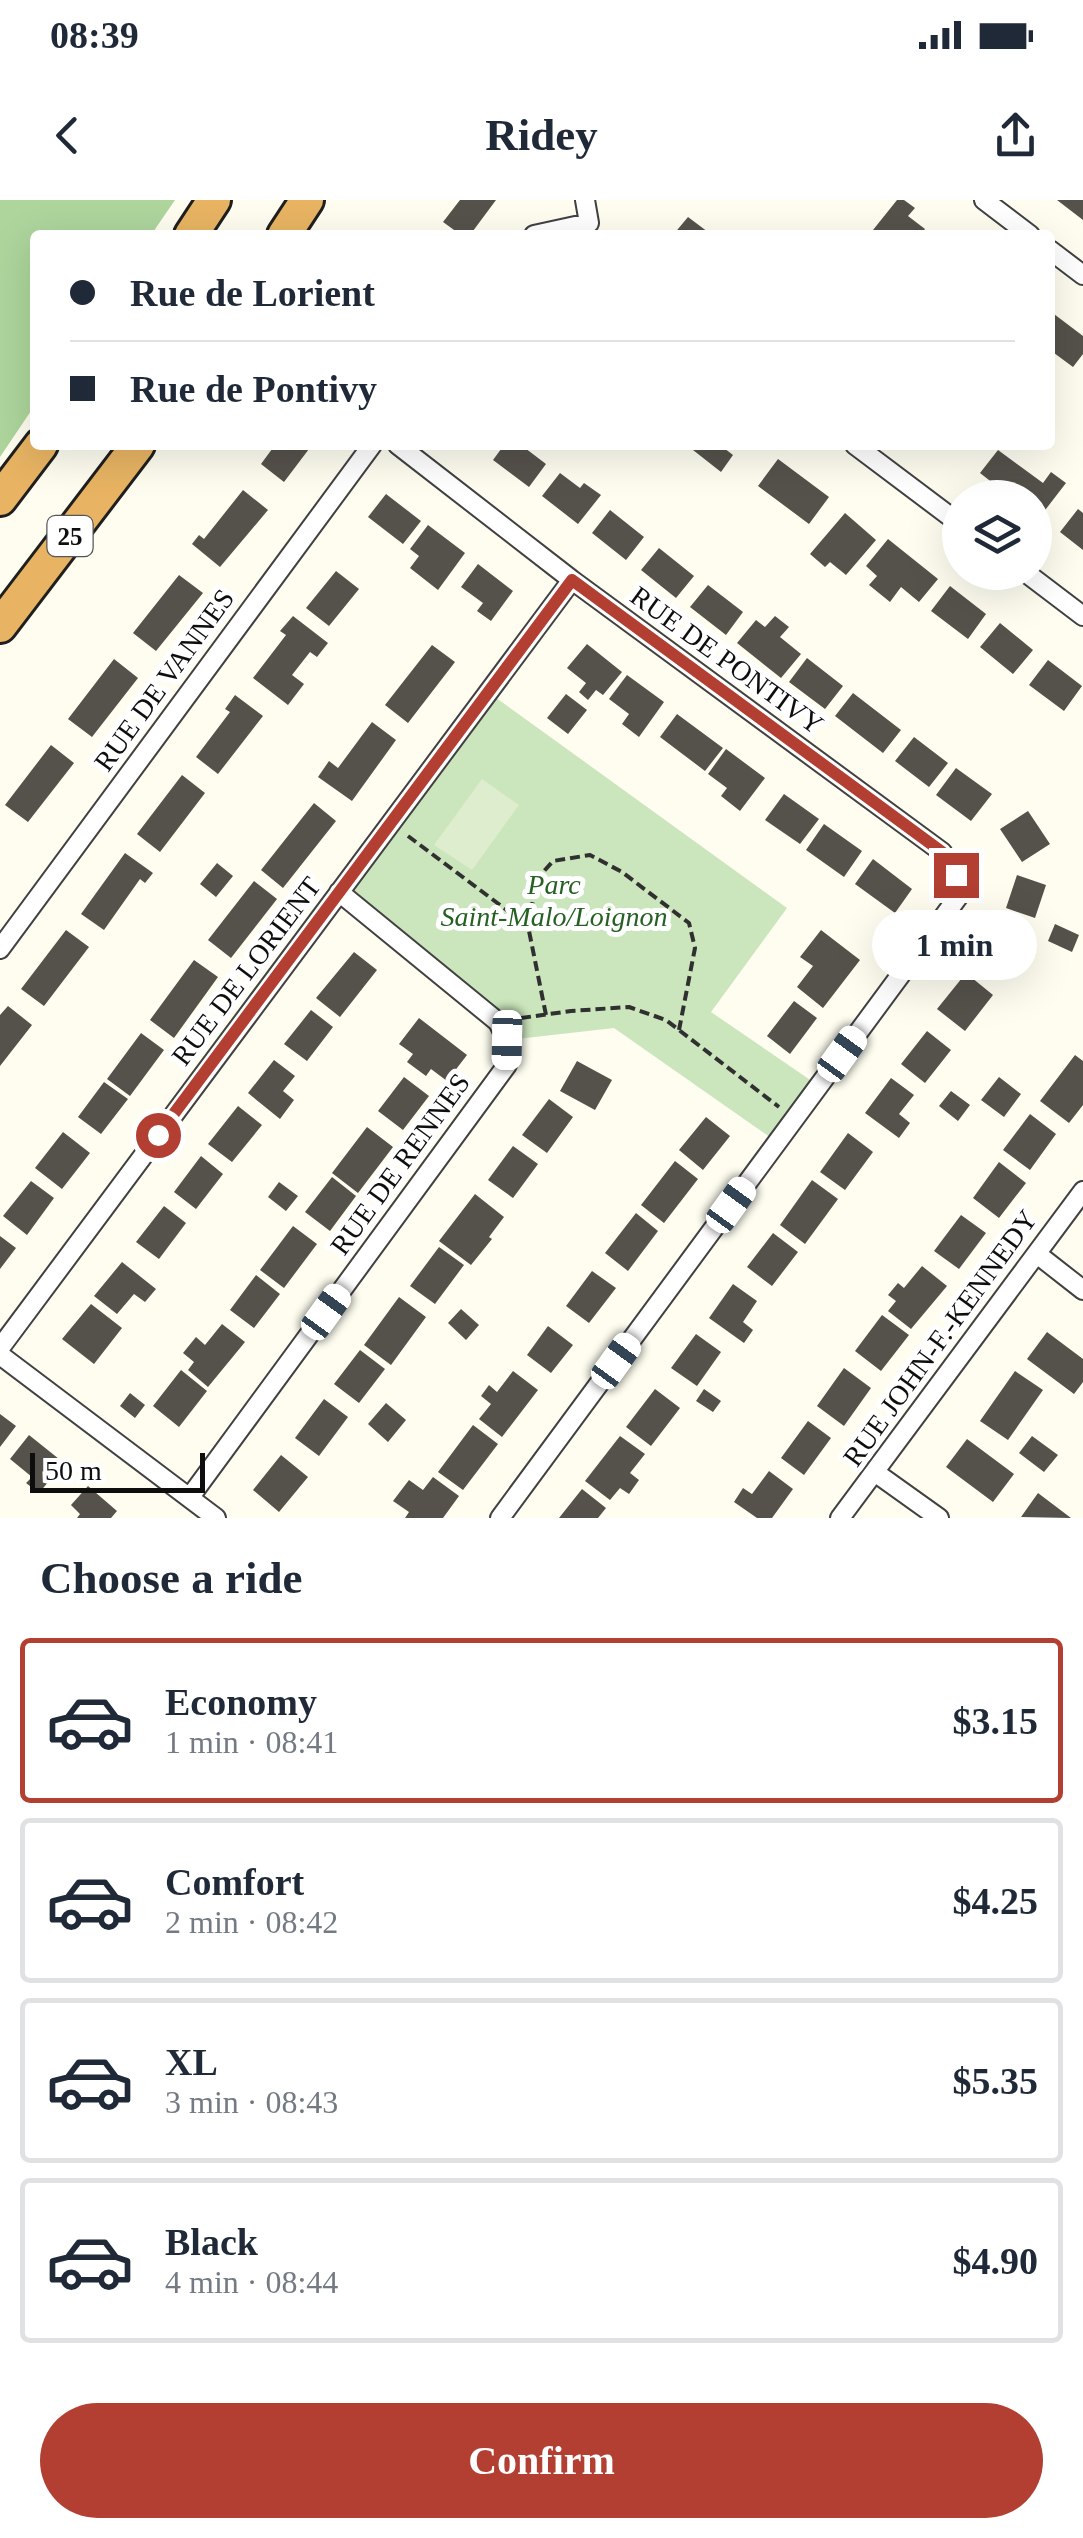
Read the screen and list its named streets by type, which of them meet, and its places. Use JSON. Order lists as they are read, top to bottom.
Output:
{
  "streets": {
    "highway": ["25"],
    "street": [
      "RUE DE PONTIVY",
      "RUE DE VANNES",
      "RUE DE LORIENT",
      "RUE DE RENNES",
      "RUE JOHN-F.-KENNEDY"
    ]
  },
  "crossings": [
    ["RUE DE PONTIVY", "RUE DE LORIENT"]
  ],
  "parks": ["Parc Saint-Malo/Loignon"],
  "scale_bar": "50 m",
  "page": {
    "status": "08:39",
    "header": "Ridey",
    "banner": ["Rue de Lorient", "Rue de Pontivy"],
    "bubble": "1 min",
    "scale": "50 m",
    "heading": "Choose a ride",
    "list": [
      {
        "name": "Economy",
        "note": "1 min · 08:41",
        "value": "$3.15"
      },
      {
        "name": "Comfort",
        "note": "2 min · 08:42",
        "value": "$4.25"
      },
      {
        "name": "XL",
        "note": "3 min · 08:43",
        "value": "$5.35"
      },
      {
        "name": "Black",
        "note": "4 min · 08:44",
        "value": "$4.90"
      }
    ],
    "buttons": "Confirm"
  }
}
